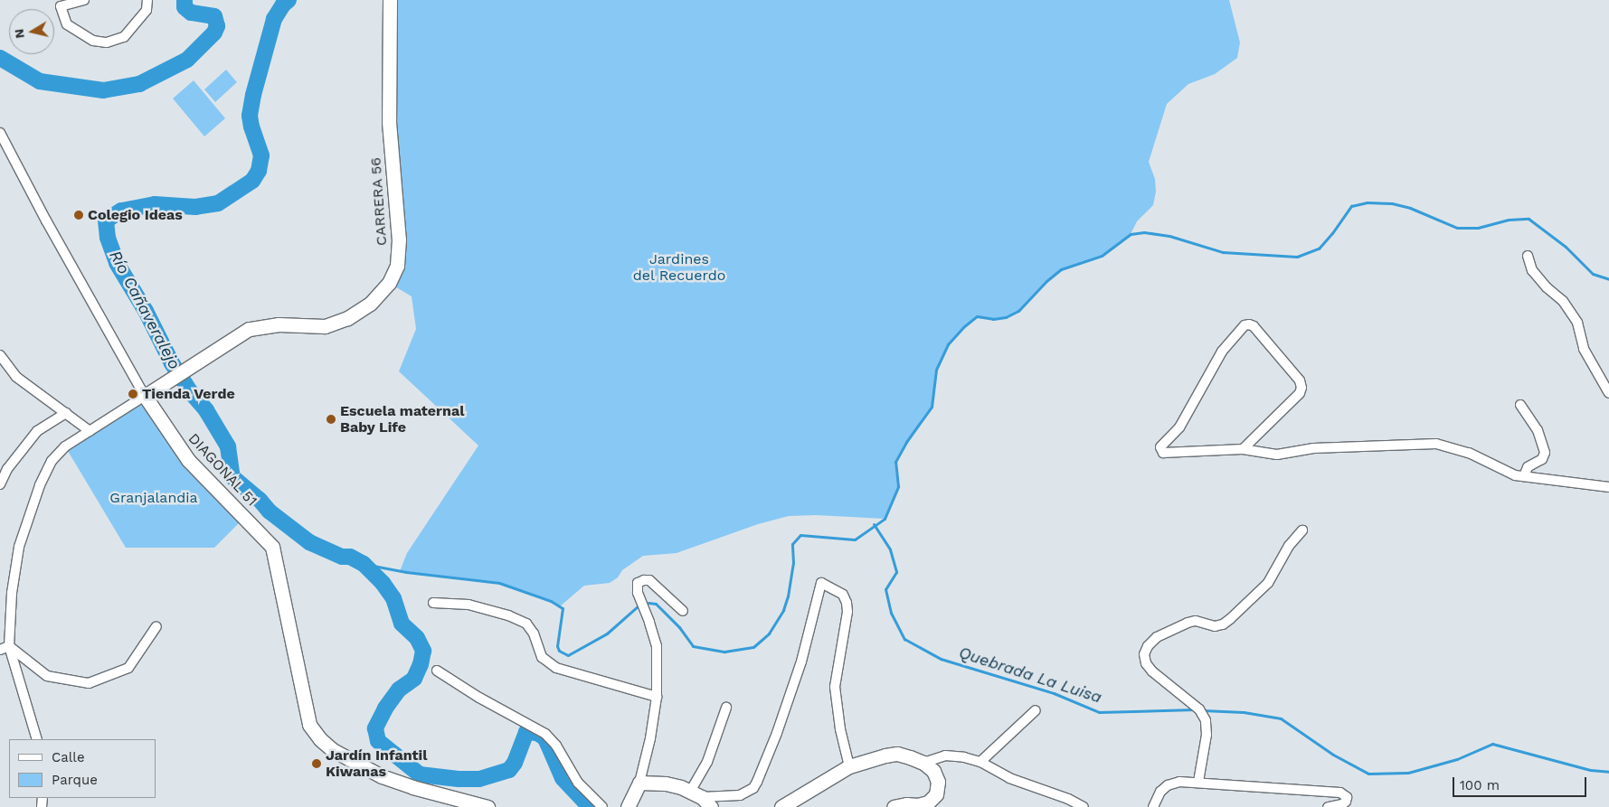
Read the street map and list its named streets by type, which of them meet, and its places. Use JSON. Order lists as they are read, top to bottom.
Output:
{
  "streets": {
    "street": ["CARRERA 56", "DIAGONAL 51"]
  },
  "crossings": [
    ["CARRERA 56", "DIAGONAL 51"]
  ],
  "water": ["Río Cañaveralejo", "Quebrada La Luisa"],
  "parks": ["Jardines del Recuerdo", "Granjalandia"],
  "places": [
    "Colegio Ideas",
    "Tienda Verde",
    "Escuela maternal Baby Life",
    "Jardín Infantil Kiwanas"
  ],
  "legend": ["Calle", "Parque"],
  "scale_bar": "100 m",
  "north": "left"
}
